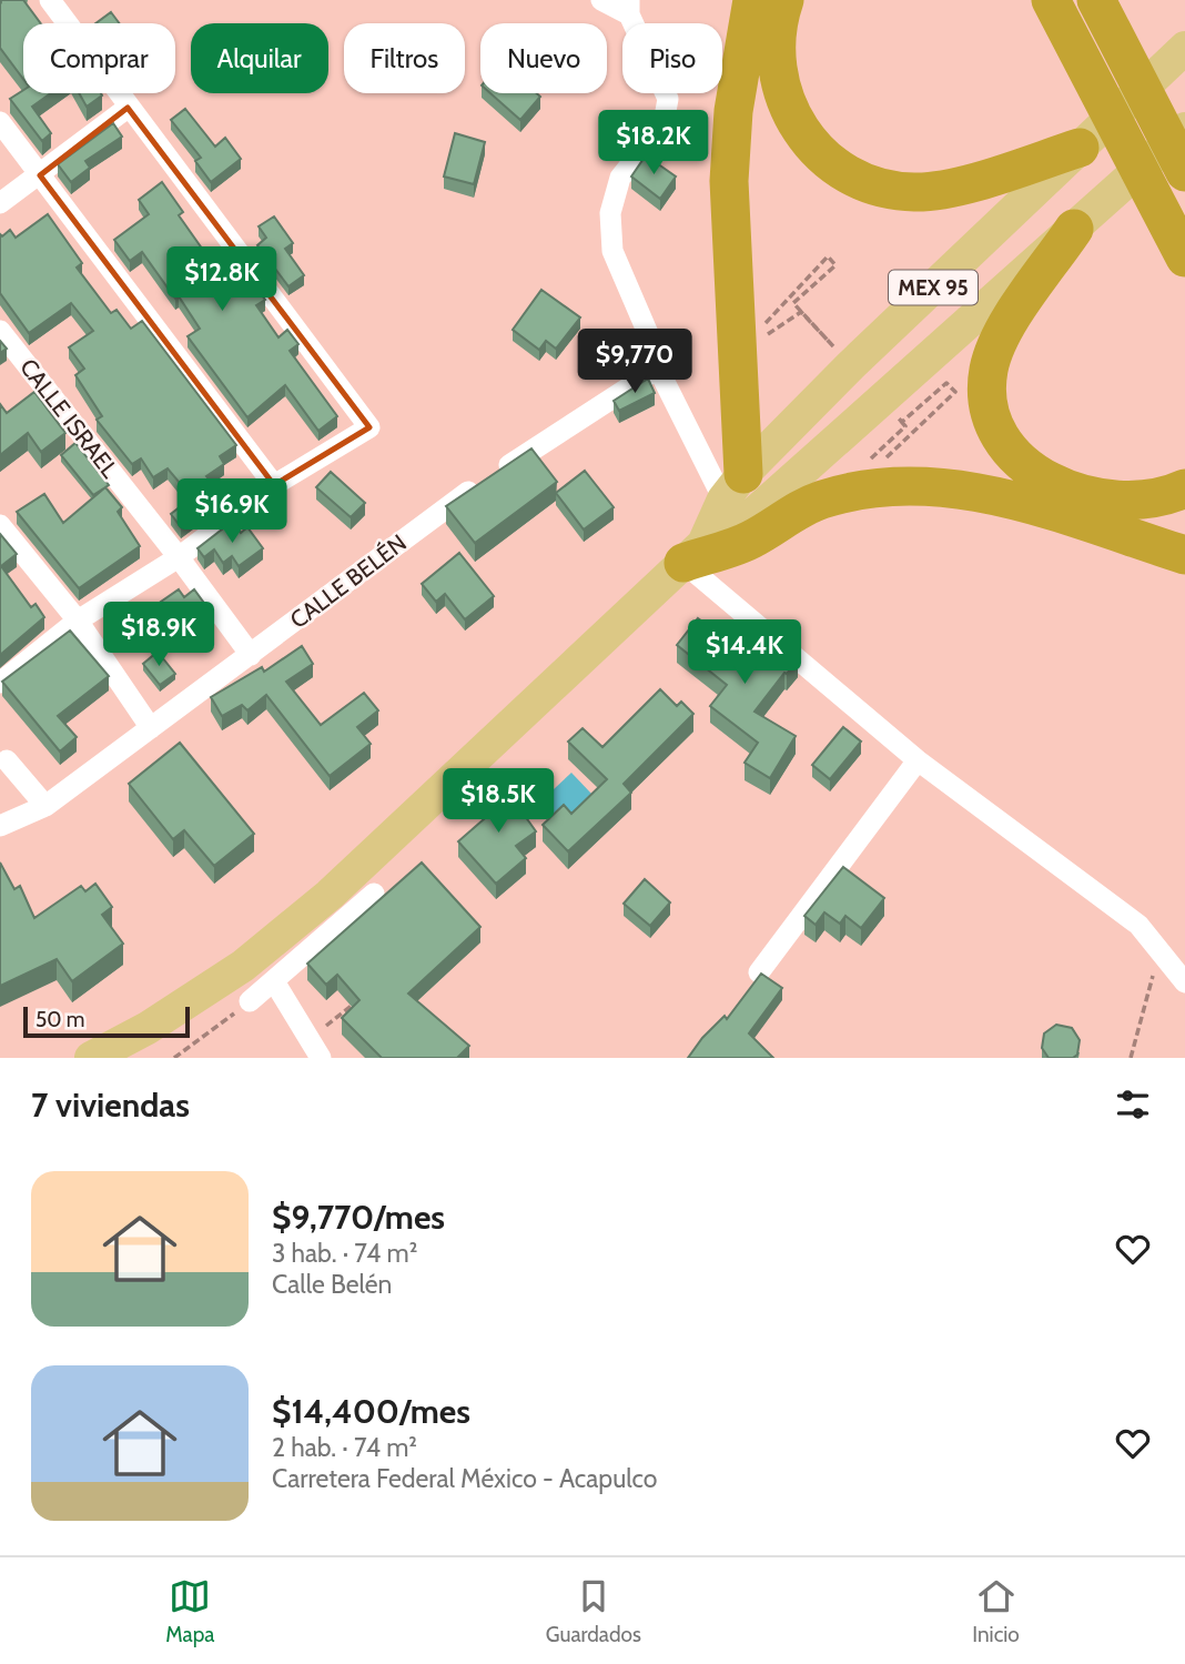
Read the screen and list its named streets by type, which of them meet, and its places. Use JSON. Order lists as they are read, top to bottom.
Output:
{
  "streets": {
    "main road": ["MEX 95"],
    "street": ["CALLE ISRAEL", "CALLE BELÉN"]
  },
  "crossings": [
    ["CALLE ISRAEL", "CALLE BELÉN"]
  ],
  "scale_bar": "50 m",
  "page": {
    "chip": [
      "Comprar",
      "Alquilar",
      "Filtros",
      "Nuevo",
      "Piso"
    ],
    "price": [
      "$18.2K",
      "$12.8K",
      "$9,770",
      "$16.9K",
      "$18.9K",
      "$14.4K",
      "$18.5K"
    ],
    "scale": "50 m",
    "heading": "7 viviendas",
    "list": [
      {
        "name": "$9,770/mes",
        "note": "3 hab. · 74 m² · Calle Belén"
      },
      {
        "name": "$14,400/mes",
        "note": "2 hab. · 74 m² · Carretera Federal México - Acapulco"
      }
    ],
    "tabs": ["Mapa", "Guardados", "Inicio"]
  }
}
